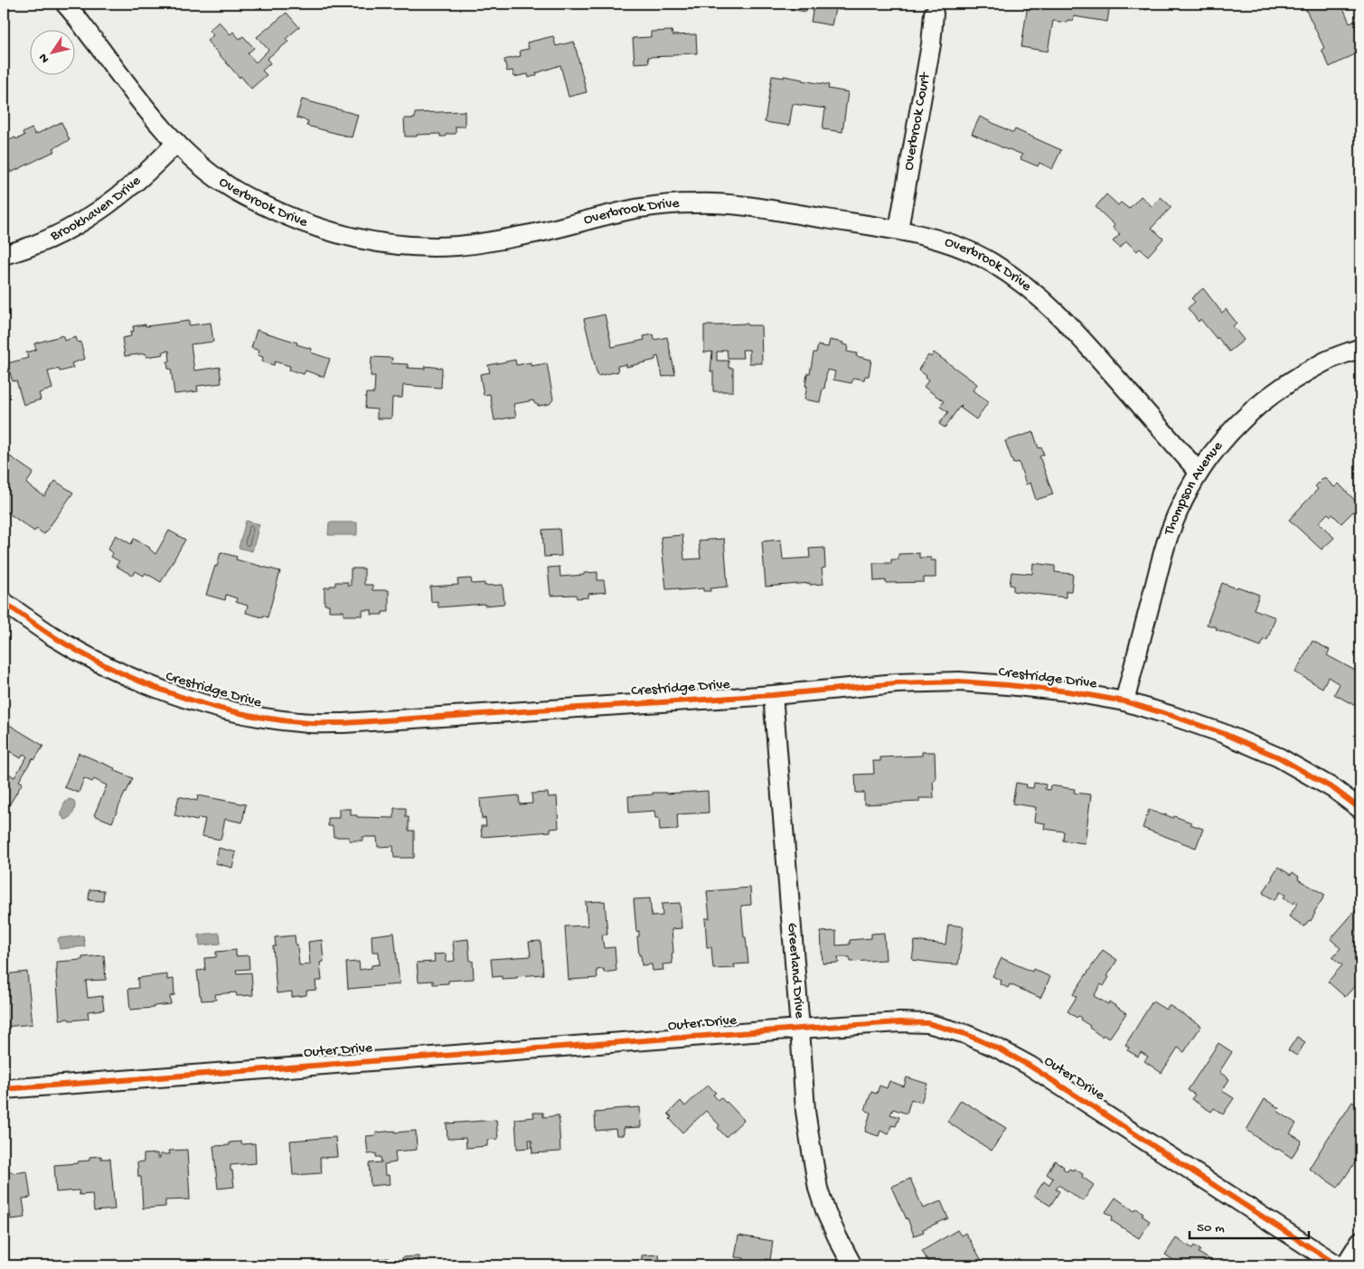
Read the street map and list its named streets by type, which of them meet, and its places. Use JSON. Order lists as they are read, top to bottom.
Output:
{
  "streets": {
    "street": [
      "Overbrook Court",
      "Overbrook Drive",
      "Brookhaven Drive",
      "Thompson Avenue",
      "Crestridge Drive",
      "Greerland Drive",
      "Outer Drive"
    ]
  },
  "crossings": [
    ["Overbrook Court", "Overbrook Drive"],
    ["Overbrook Drive", "Brookhaven Drive"],
    ["Overbrook Drive", "Thompson Avenue"],
    ["Thompson Avenue", "Crestridge Drive"],
    ["Crestridge Drive", "Greerland Drive"],
    ["Greerland Drive", "Outer Drive"]
  ],
  "scale_bar": "50 m",
  "north": "bottom left"
}
